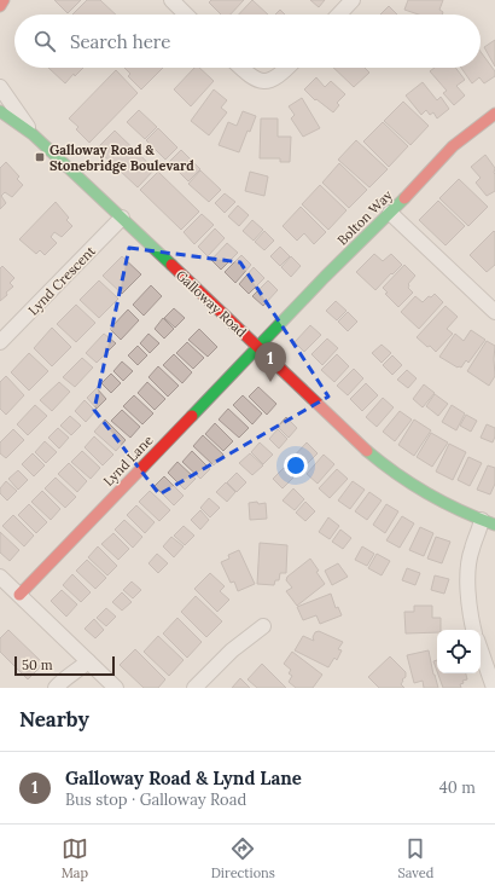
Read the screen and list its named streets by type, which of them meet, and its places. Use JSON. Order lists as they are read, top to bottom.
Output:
{
  "streets": {
    "street": [
      "Bolton Way",
      "Lynd Crescent",
      "Galloway Road",
      "Lynd Lane"
    ]
  },
  "crossings": [
    ["Bolton Way", "Galloway Road"],
    ["Bolton Way", "Lynd Lane"],
    ["Lynd Crescent", "Galloway Road"],
    ["Galloway Road", "Lynd Lane"]
  ],
  "places": {
    "transit": ["Galloway Road & Stonebridge Boulevard"]
  },
  "scale_bar": "50 m",
  "page": {
    "search": "Search here",
    "pins": "1",
    "scale": "50 m",
    "heading": "Nearby",
    "list": [
      {
        "mark": "1",
        "name": "Galloway Road & Lynd Lane",
        "note": "Bus stop · Galloway Road",
        "value": "40 m"
      }
    ],
    "nav": ["Map", "Directions", "Saved"]
  }
}
